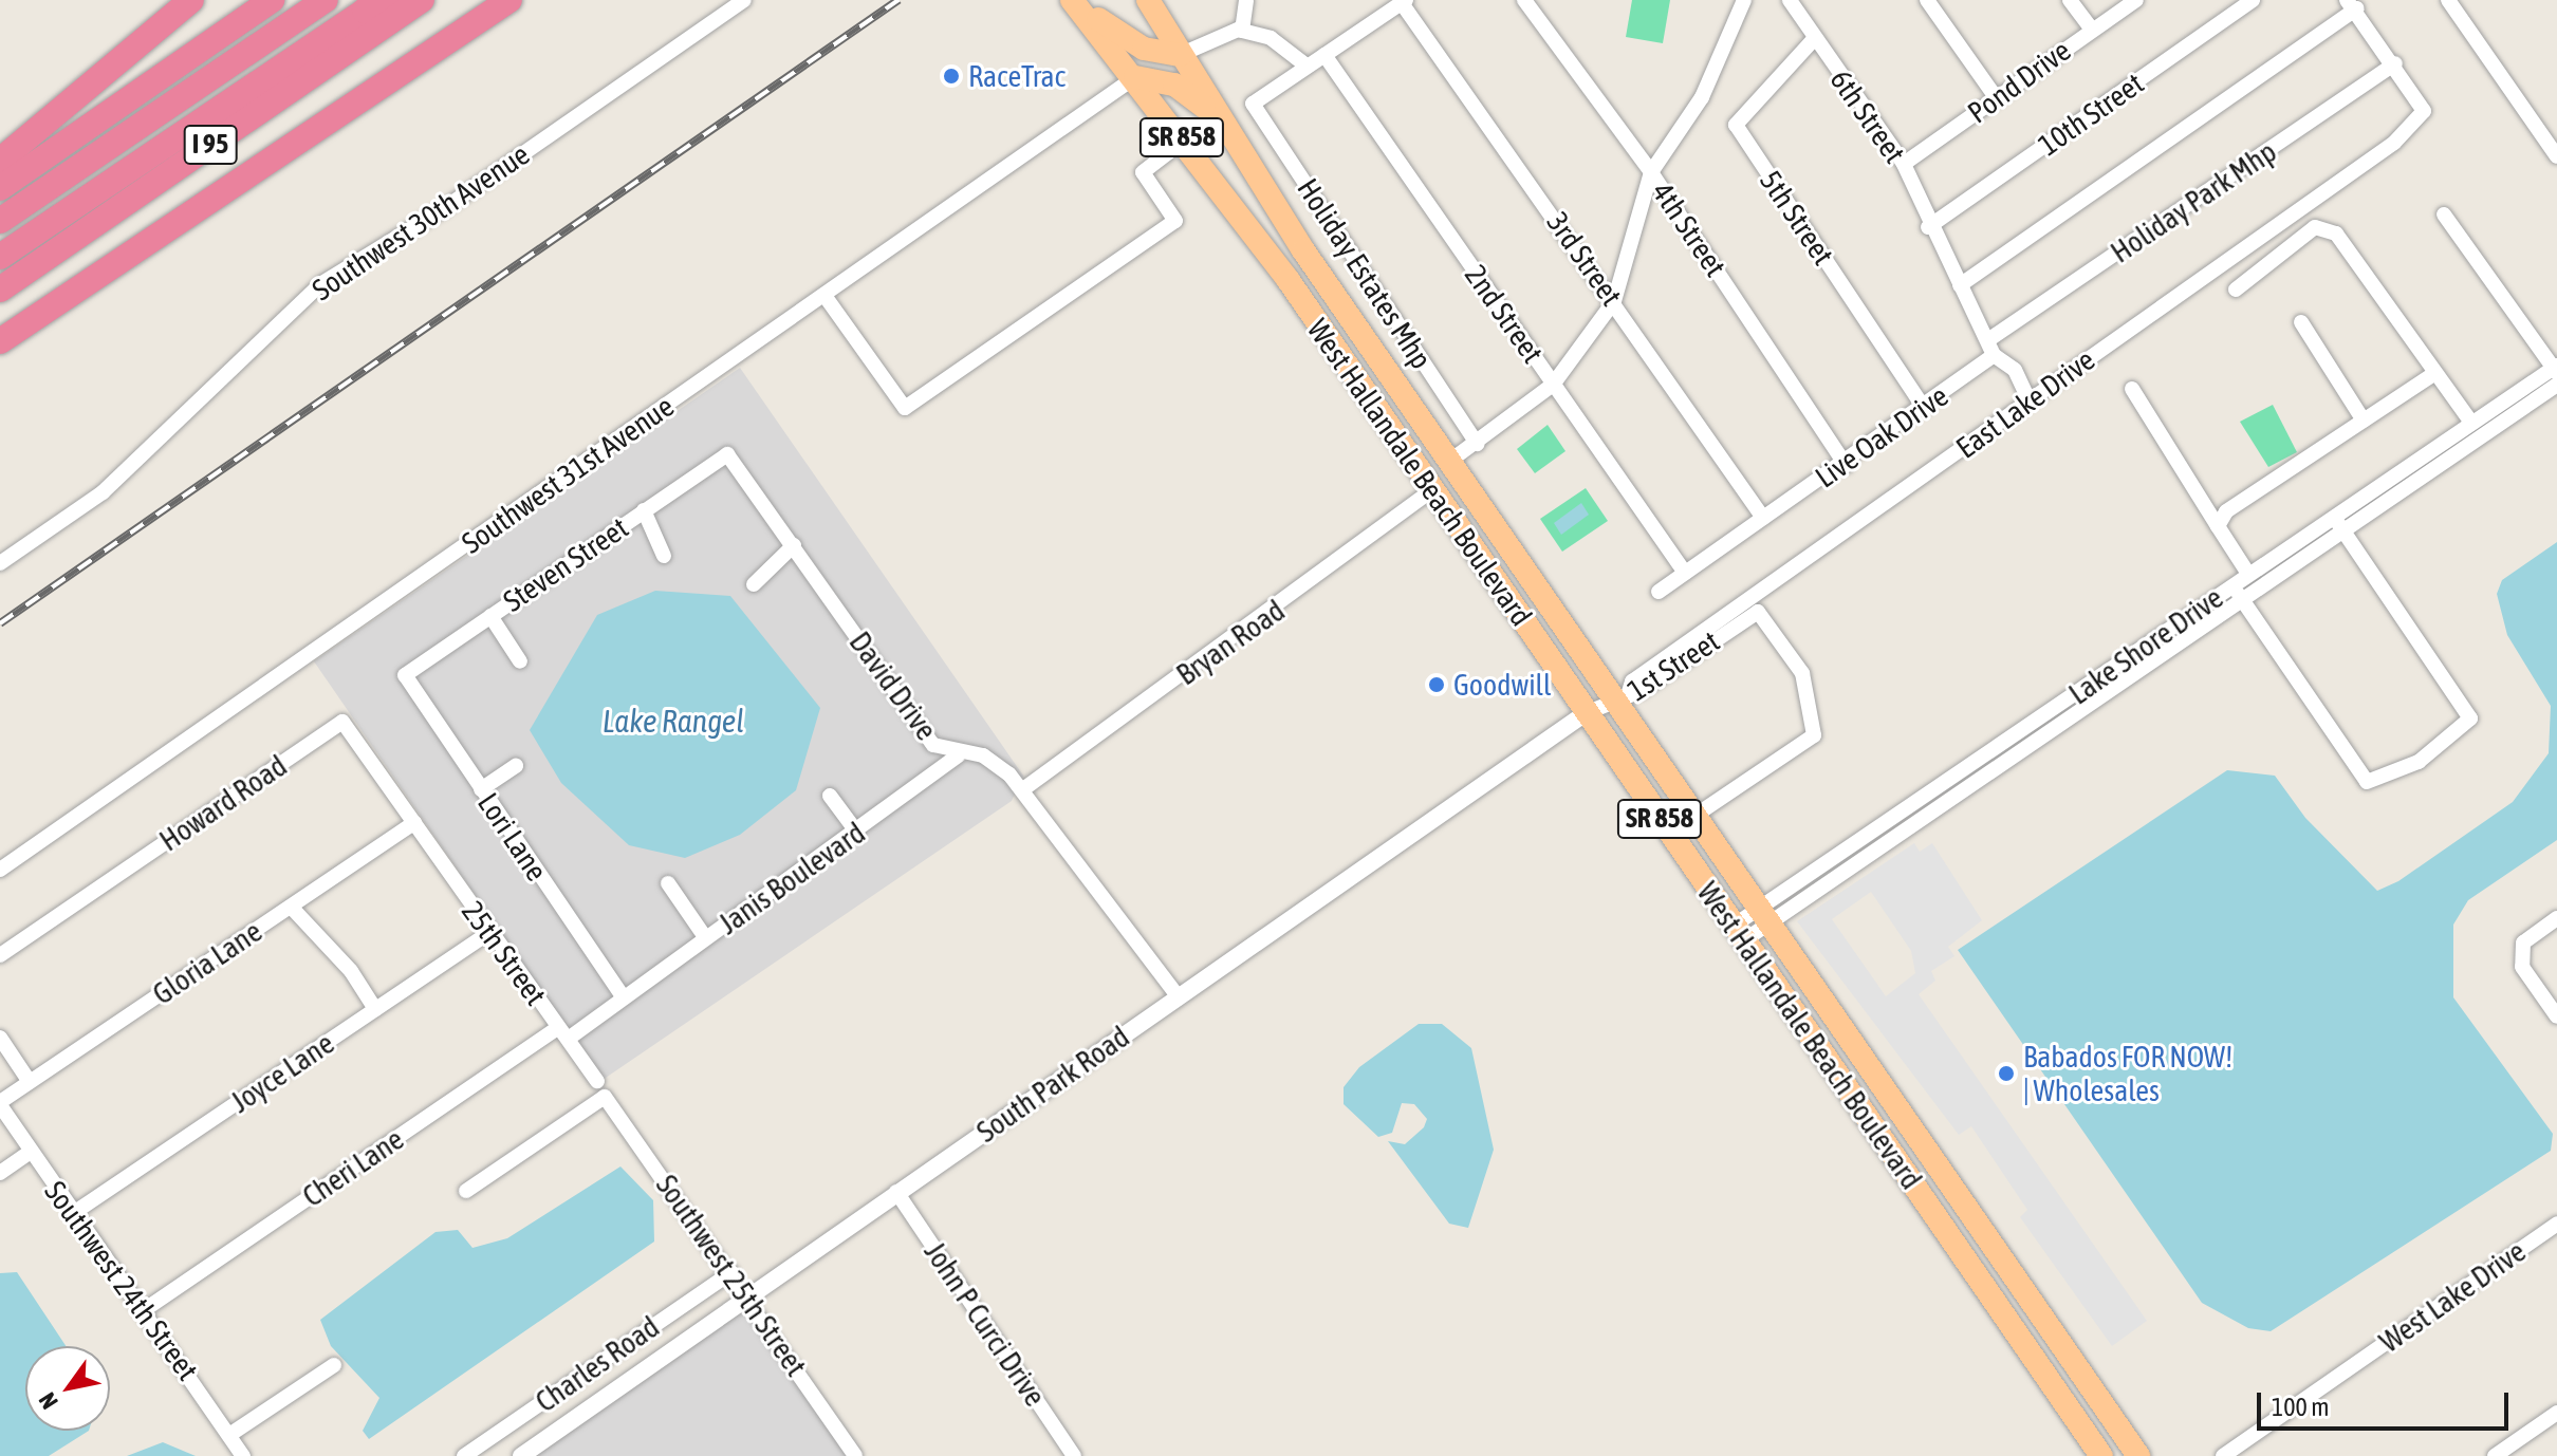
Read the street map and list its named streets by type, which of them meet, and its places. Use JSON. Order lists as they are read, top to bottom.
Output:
{
  "streets": {
    "highway": ["I 95"],
    "main road": ["SR 858", "West Hallandale Beach Boulevard"],
    "street": [
      "Pond Drive",
      "10th Street",
      "6th Street",
      "Holiday Park Mhp",
      "5th Street",
      "Southwest 30th Avenue",
      "4th Street",
      "3rd Street",
      "Holiday Estates Mhp",
      "2nd Street",
      "East Lake Drive",
      "Live Oak Drive",
      "Southwest 31st Avenue",
      "Steven Street",
      "Bryan Road",
      "Lake Shore Drive",
      "1st Street",
      "David Drive",
      "Howard Road",
      "Lori Lane",
      "Janis Boulevard",
      "25th Street",
      "Gloria Lane",
      "Joyce Lane",
      "South Park Road",
      "Cheri Lane",
      "Southwest 25th Street",
      "Southwest 24th Street",
      "West Lake Drive",
      "John P Curci Drive",
      "Charles Road"
    ]
  },
  "crossings": [
    ["Pond Drive", "6th Street"],
    ["10th Street", "6th Street"],
    ["6th Street", "5th Street"],
    ["Holiday Park Mhp", "East Lake Drive"],
    ["5th Street", "Live Oak Drive"],
    ["4th Street", "Live Oak Drive"],
    ["3rd Street", "Live Oak Drive"],
    ["2nd Street", "Live Oak Drive"],
    ["East Lake Drive", "West Hallandale Beach Boulevard"],
    ["East Lake Drive", "1st Street"],
    ["West Hallandale Beach Boulevard", "Southwest 31st Avenue"],
    ["West Hallandale Beach Boulevard", "Bryan Road"],
    ["West Hallandale Beach Boulevard", "Lake Shore Drive"],
    ["West Hallandale Beach Boulevard", "1st Street"],
    ["West Hallandale Beach Boulevard", "South Park Road"],
    ["Steven Street", "David Drive"],
    ["Steven Street", "Lori Lane"],
    ["Bryan Road", "David Drive"],
    ["1st Street", "South Park Road"],
    ["David Drive", "Janis Boulevard"],
    ["David Drive", "South Park Road"],
    ["Howard Road", "25th Street"],
    ["Howard Road", "Gloria Lane"],
    ["Lori Lane", "Janis Boulevard"],
    ["25th Street", "Gloria Lane"],
    ["25th Street", "Joyce Lane"],
    ["25th Street", "Cheri Lane"],
    ["Gloria Lane", "Southwest 24th Street"],
    ["Joyce Lane", "Southwest 24th Street"],
    ["South Park Road", "Southwest 25th Street"],
    ["South Park Road", "John P Curci Drive"],
    ["Cheri Lane", "Southwest 24th Street"],
    ["Southwest 25th Street", "Charles Road"]
  ],
  "water": ["Lake Rangel"],
  "places": ["RaceTrac", "Goodwill", "Babados FOR NOW! | Wholesales"],
  "scale_bar": "100 m",
  "north": "bottom left"
}
